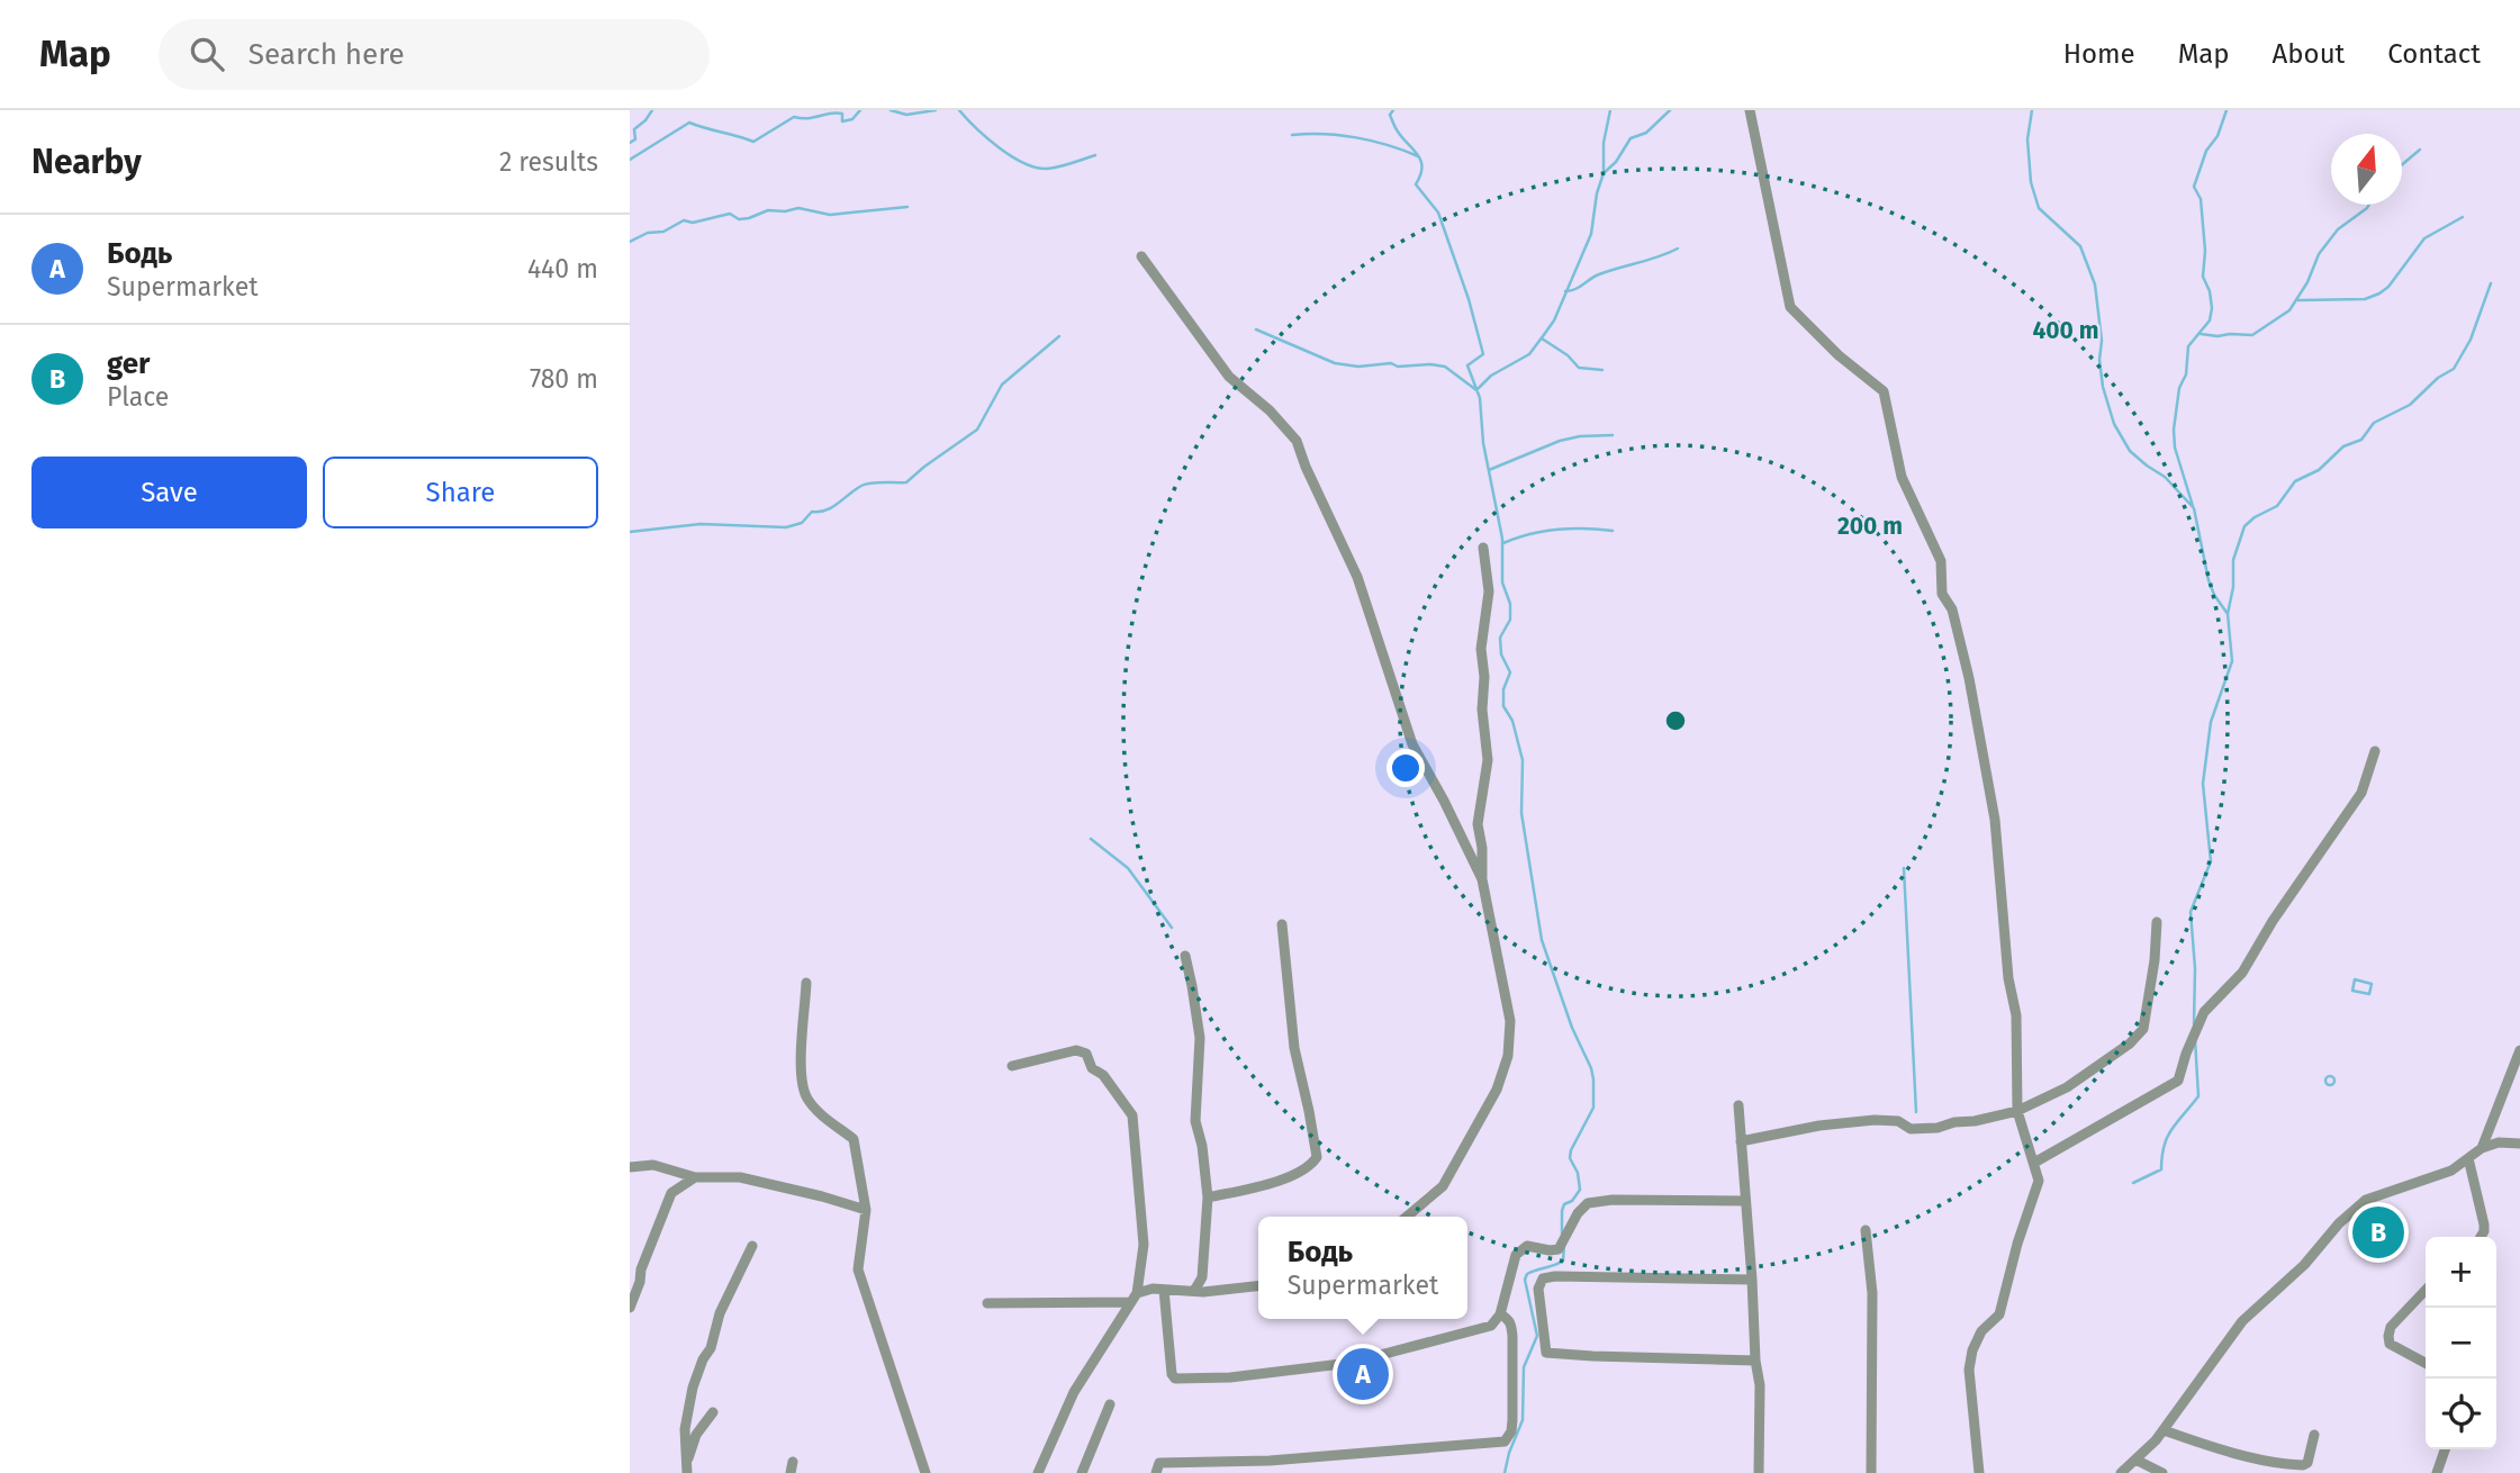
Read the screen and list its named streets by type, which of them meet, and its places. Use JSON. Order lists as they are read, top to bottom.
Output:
{
  "north": "top",
  "page": {
    "header": "Map",
    "search": "Search here",
    "nav": [
      "Home",
      "Map",
      "About",
      "Contact"
    ],
    "heading": ["Nearby", "2 results"],
    "list": [
      {
        "mark": "A",
        "name": "Бодь",
        "note": "Supermarket",
        "value": "440 m"
      },
      {
        "mark": "B",
        "name": "ger",
        "note": "Place",
        "value": "780 m"
      }
    ],
    "buttons": ["Save", "Share"],
    "pins": ["B", "A"],
    "popup": ["Бодь", "Supermarket"],
    "map_buttons": ["+", "−"]
  },
  "rings": ["400 m", "200 m"]
}
